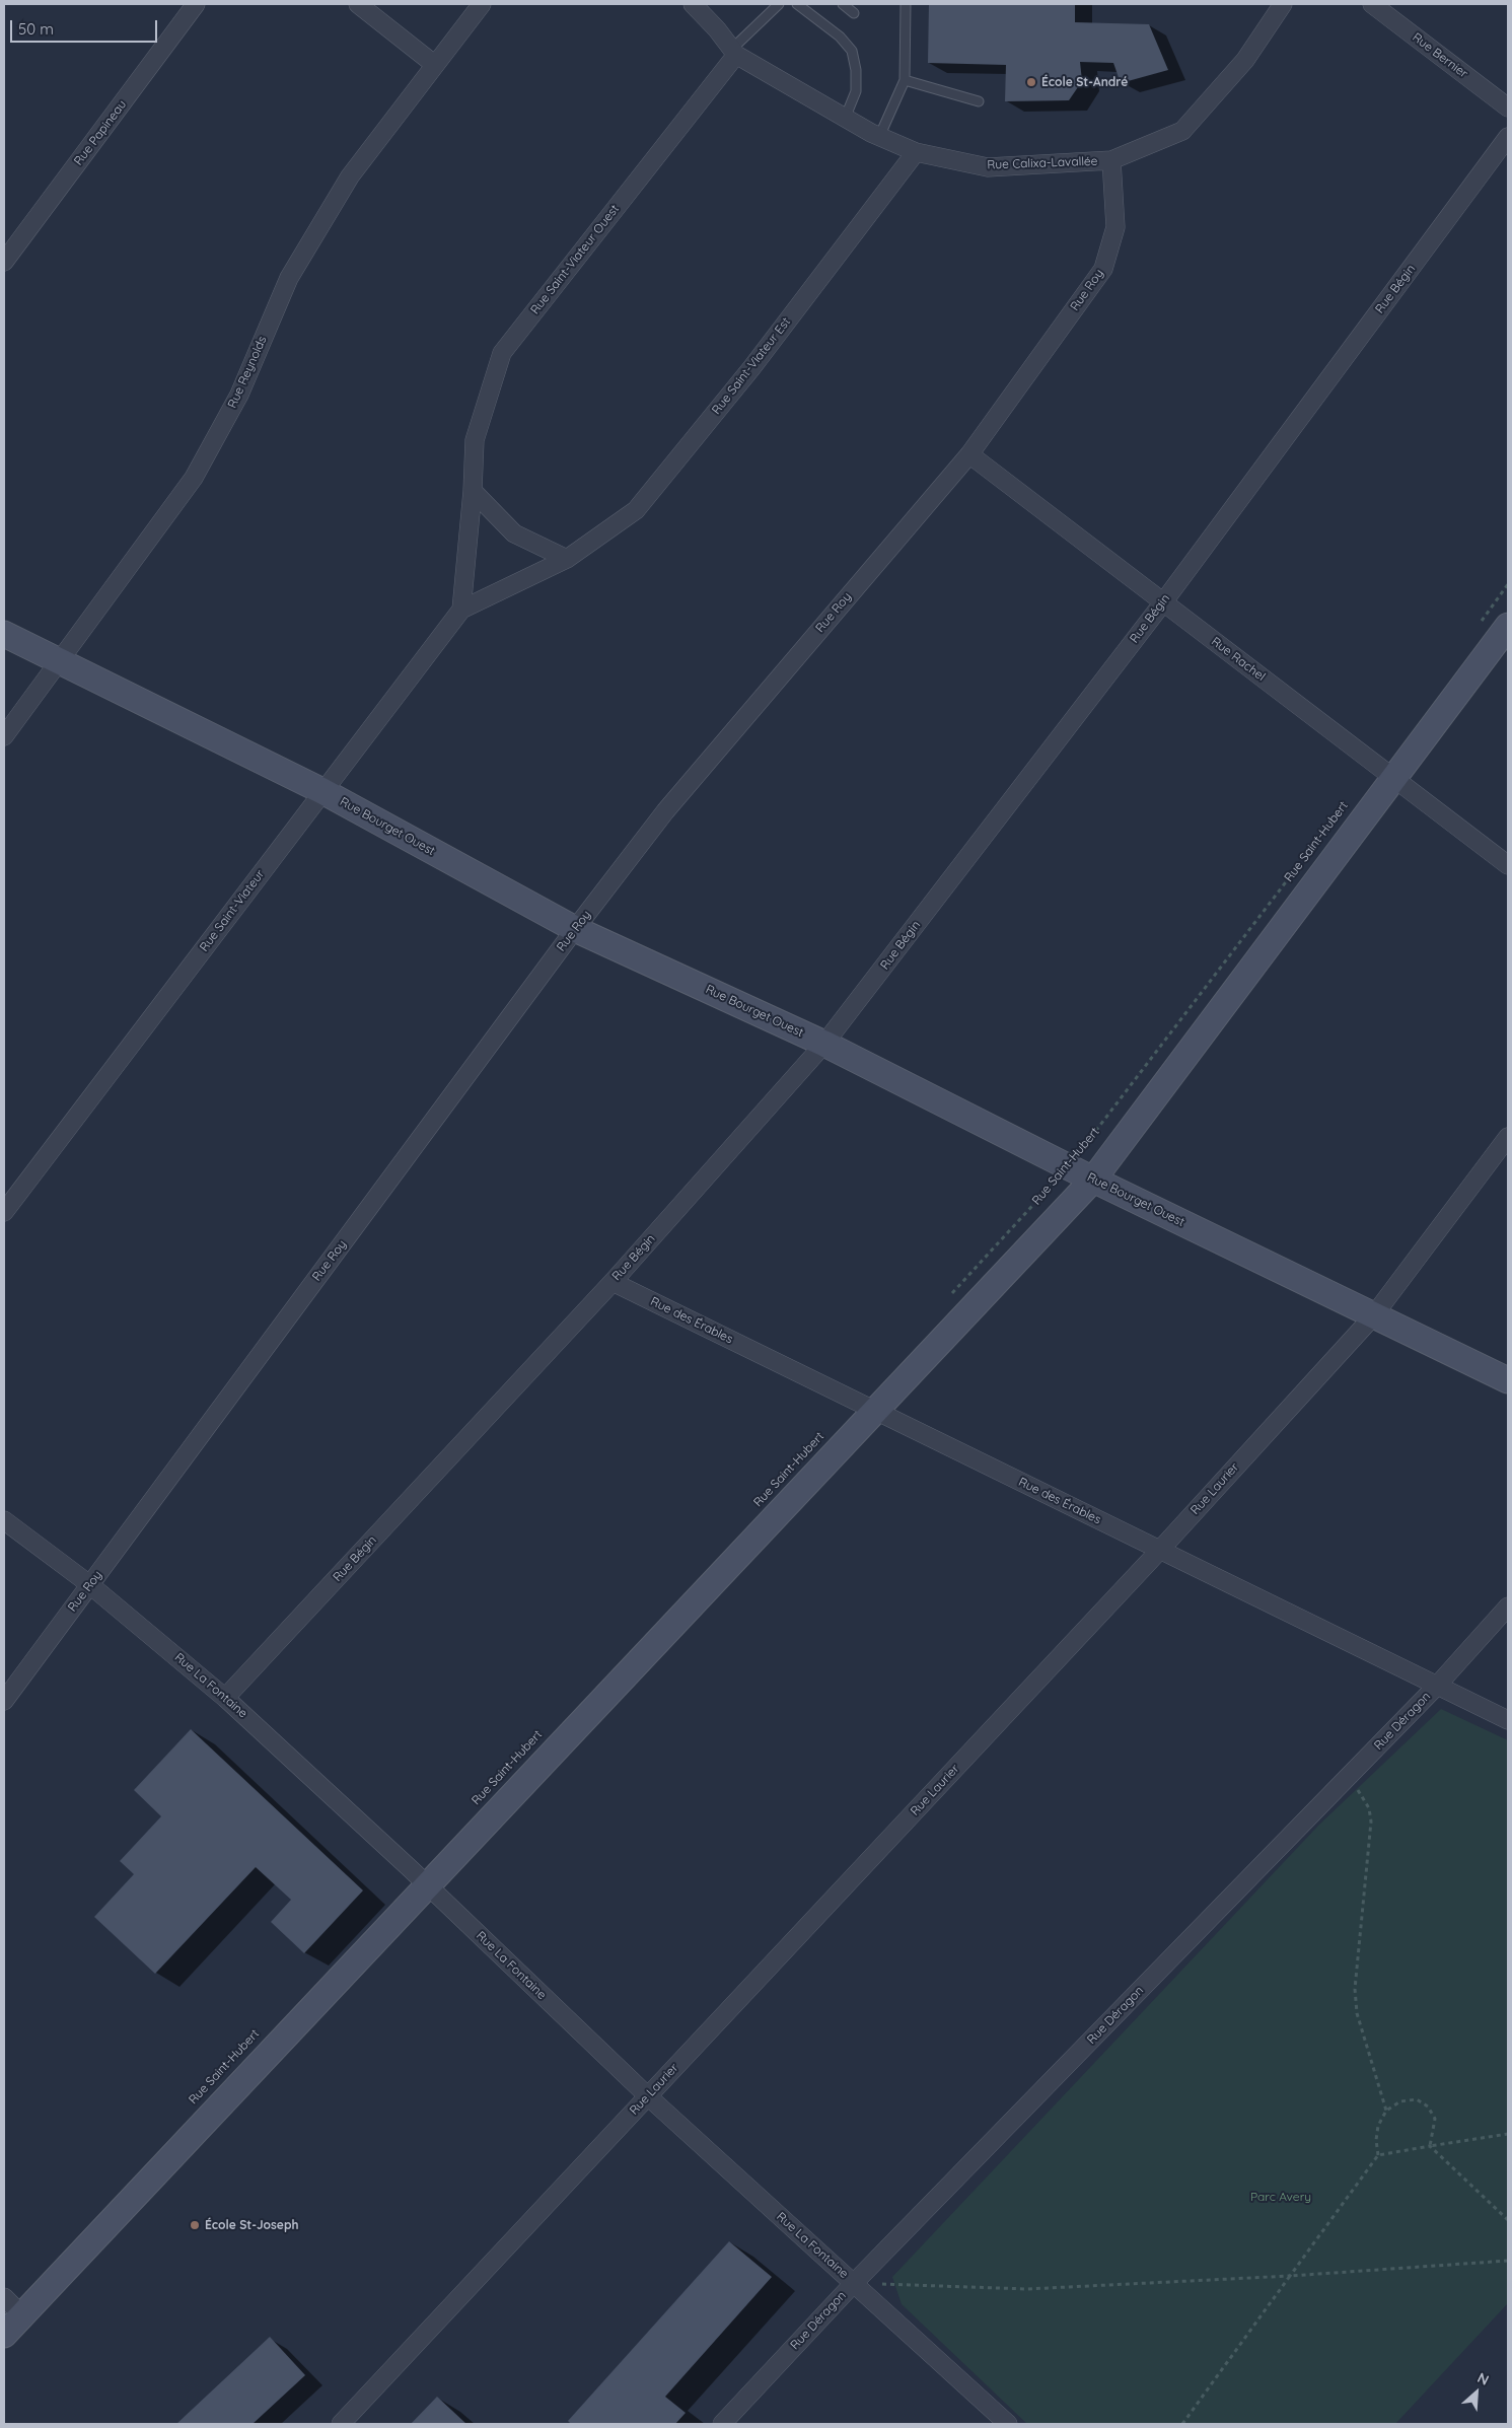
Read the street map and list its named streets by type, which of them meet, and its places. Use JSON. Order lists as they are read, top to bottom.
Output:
{
  "streets": {
    "street": [
      "Rue Bernier",
      "Rue Papineau",
      "Rue Calixa-Lavallée",
      "Rue Saint-Viateur Ouest",
      "Rue Bégin",
      "Rue Roy",
      "Rue Saint-Viateur Est",
      "Rue Reynolds",
      "Rue Rachel",
      "Rue Bourget Ouest",
      "Rue Saint-Hubert",
      "Rue Saint-Viateur",
      "Rue des Érables",
      "Rue Laurier",
      "Rue La Fontaine",
      "Rue Déragon"
    ]
  },
  "crossings": [
    ["Rue Calixa-Lavallée", "Rue Saint-Viateur Ouest"],
    ["Rue Calixa-Lavallée", "Rue Roy"],
    ["Rue Calixa-Lavallée", "Rue Saint-Viateur Est"],
    ["Rue Saint-Viateur Ouest", "Rue Saint-Viateur Est"],
    ["Rue Saint-Viateur Ouest", "Rue Saint-Viateur"],
    ["Rue Bégin", "Rue Rachel"],
    ["Rue Bégin", "Rue Bourget Ouest"],
    ["Rue Bégin", "Rue des Érables"],
    ["Rue Bégin", "Rue La Fontaine"],
    ["Rue Roy", "Rue Rachel"],
    ["Rue Roy", "Rue Bourget Ouest"],
    ["Rue Roy", "Rue La Fontaine"],
    ["Rue Saint-Viateur Est", "Rue Saint-Viateur"],
    ["Rue Reynolds", "Rue Bourget Ouest"],
    ["Rue Rachel", "Rue Saint-Hubert"],
    ["Rue Bourget Ouest", "Rue Saint-Hubert"],
    ["Rue Bourget Ouest", "Rue Saint-Viateur"],
    ["Rue Bourget Ouest", "Rue Laurier"],
    ["Rue Saint-Hubert", "Rue des Érables"],
    ["Rue Saint-Hubert", "Rue La Fontaine"],
    ["Rue des Érables", "Rue Laurier"],
    ["Rue des Érables", "Rue Déragon"],
    ["Rue Laurier", "Rue La Fontaine"],
    ["Rue La Fontaine", "Rue Déragon"]
  ],
  "parks": ["Parc Avery"],
  "places": ["École St-André", "École St-Joseph"],
  "scale_bar": "50 m",
  "north": "top right"
}
